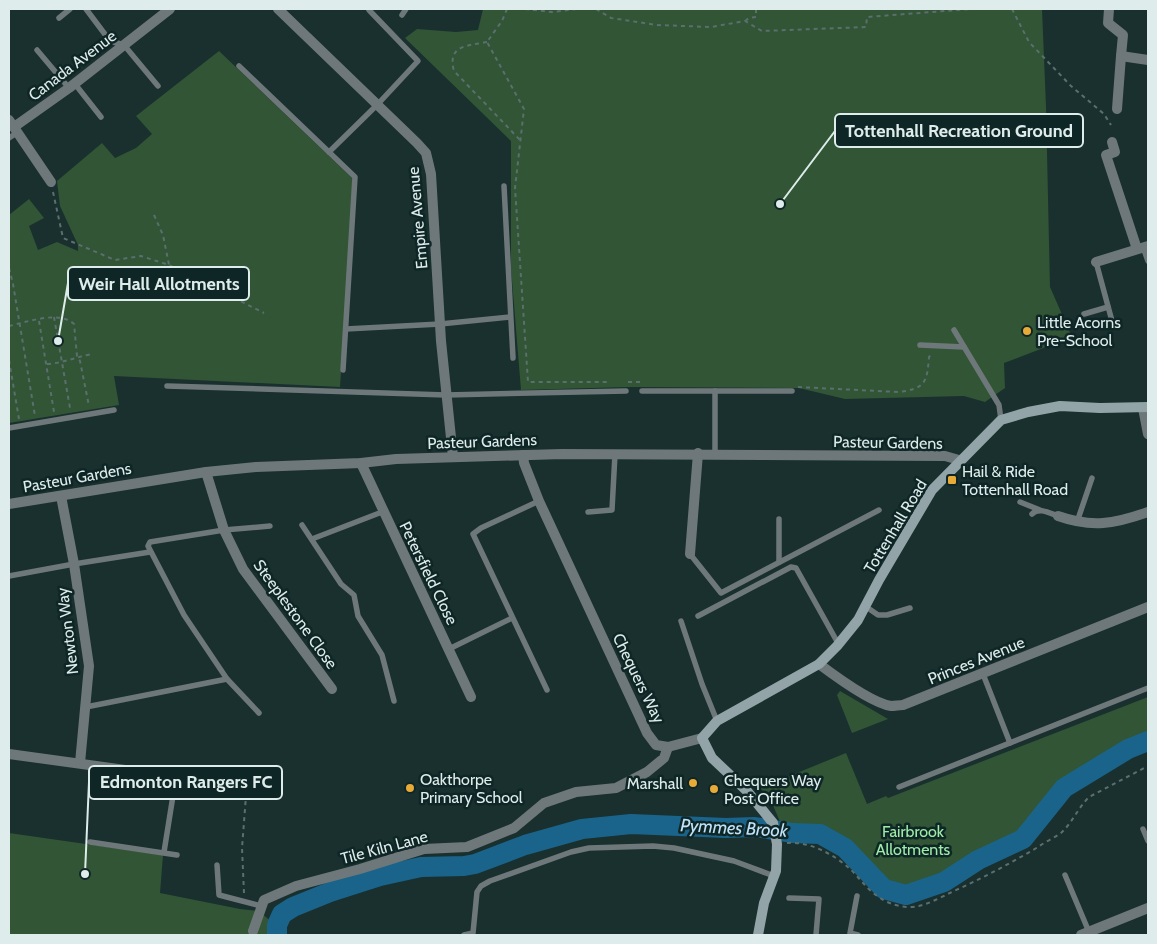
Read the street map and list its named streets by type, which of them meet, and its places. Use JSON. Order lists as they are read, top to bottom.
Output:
{
  "streets": {
    "street": [
      "Canada Avenue",
      "Empire Avenue",
      "Pasteur Gardens",
      "Tottenhall Road",
      "Petersfield Close",
      "Steeplestone Close",
      "Newton Way",
      "Princes Avenue",
      "Chequers Way",
      "Tile Kiln Lane"
    ]
  },
  "crossings": [
    ["Empire Avenue", "Pasteur Gardens"],
    ["Pasteur Gardens", "Tottenhall Road"],
    ["Pasteur Gardens", "Petersfield Close"],
    ["Pasteur Gardens", "Steeplestone Close"],
    ["Pasteur Gardens", "Newton Way"],
    ["Pasteur Gardens", "Chequers Way"],
    ["Tottenhall Road", "Princes Avenue"],
    ["Chequers Way", "Tile Kiln Lane"]
  ],
  "water": ["Pymmes Brook"],
  "parks": ["Fairbrook Allotments"],
  "places": {
    "other": [
      "Tottenhall Recreation Ground",
      "Little Acorns Pre-School",
      "Weir Hall Allotments",
      "Marshall",
      "Oakthorpe Primary School",
      "Chequers Way Post Office",
      "Edmonton Rangers FC"
    ],
    "transit": ["Hail & Ride Tottenhall Road"]
  }
}
